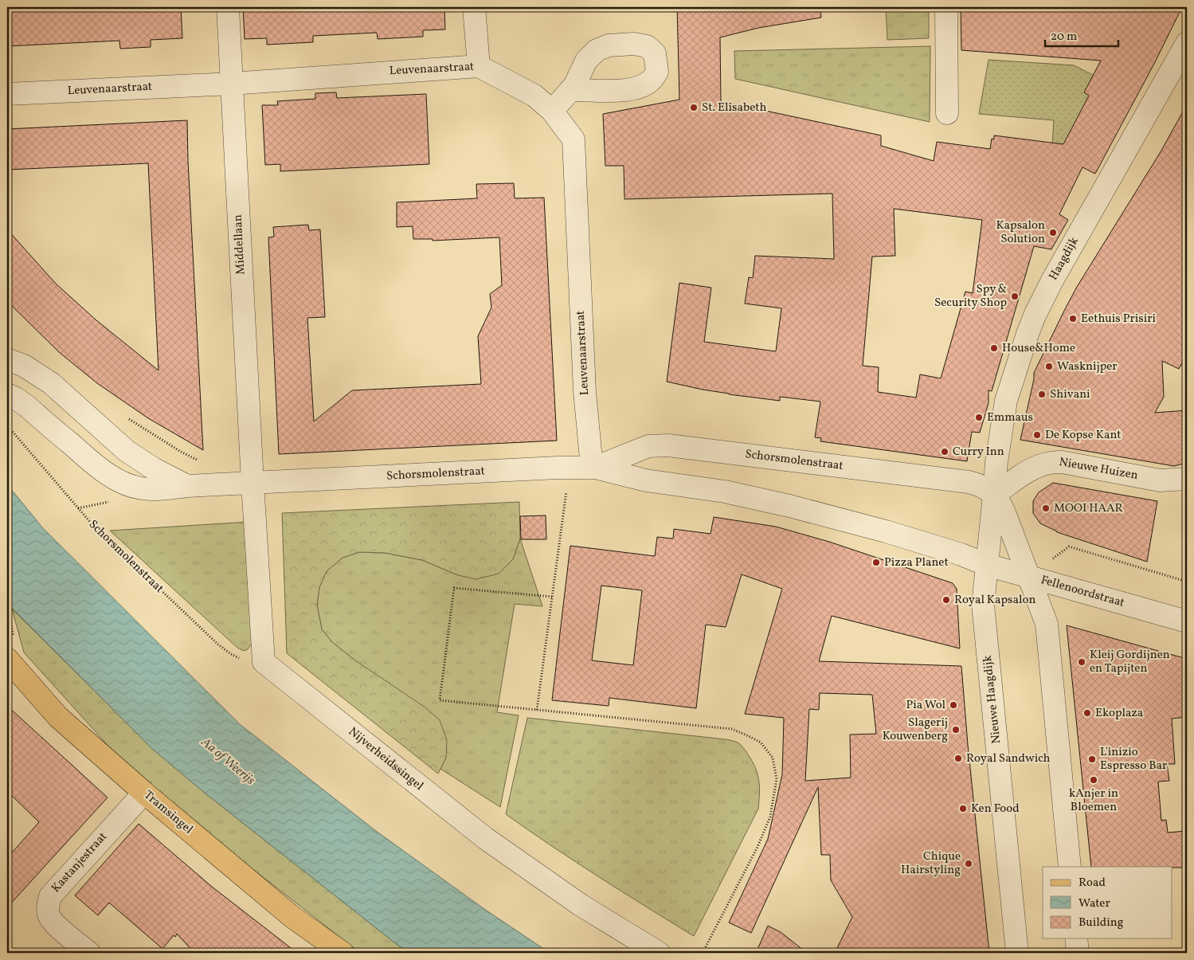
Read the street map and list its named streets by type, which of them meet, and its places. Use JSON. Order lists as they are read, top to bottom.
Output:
{
  "streets": {
    "main road": ["Tramsingel"],
    "street": [
      "Leuvenaarstraat",
      "Middellaan",
      "Haagdijk",
      "Schorsmolenstraat",
      "Nieuwe Huizen",
      "Fellenoordstraat",
      "Nieuwe Haagdijk",
      "Nijverheidssingel",
      "Kastanjestraat"
    ]
  },
  "crossings": [
    ["Leuvenaarstraat", "Middellaan"],
    ["Leuvenaarstraat", "Schorsmolenstraat"],
    ["Middellaan", "Schorsmolenstraat"],
    ["Haagdijk", "Schorsmolenstraat"],
    ["Haagdijk", "Nieuwe Huizen"],
    ["Haagdijk", "Nieuwe Haagdijk"],
    ["Schorsmolenstraat", "Nieuwe Huizen"],
    ["Schorsmolenstraat", "Nieuwe Haagdijk"],
    ["Schorsmolenstraat", "Nijverheidssingel"],
    ["Nieuwe Huizen", "Nieuwe Haagdijk"],
    ["Tramsingel", "Kastanjestraat"]
  ],
  "water": ["Aa of Weerijs"],
  "places": [
    "St. Elisabeth",
    "Kapsalon Solution",
    "Spy & Security Shop",
    "Eethuis Prisiri",
    "House&Home",
    "Wasknijper",
    "Shivani",
    "Emmaus",
    "De Kopse Kant",
    "Curry Inn",
    "MOOI HAAR",
    "Pizza Planet",
    "Royal Kapsalon",
    "Kleij Gordijnen en Tapijten",
    "Pia Wol",
    "Ekoplaza",
    "Slagerij Kouwenberg",
    "Royal Sandwich",
    "L'inizio Espresso Bar",
    "kAnjer in Bloemen",
    "Ken Food",
    "Chique Hairstyling"
  ],
  "legend": ["Road", "Water", "Building"],
  "scale_bar": "20 m"
}
